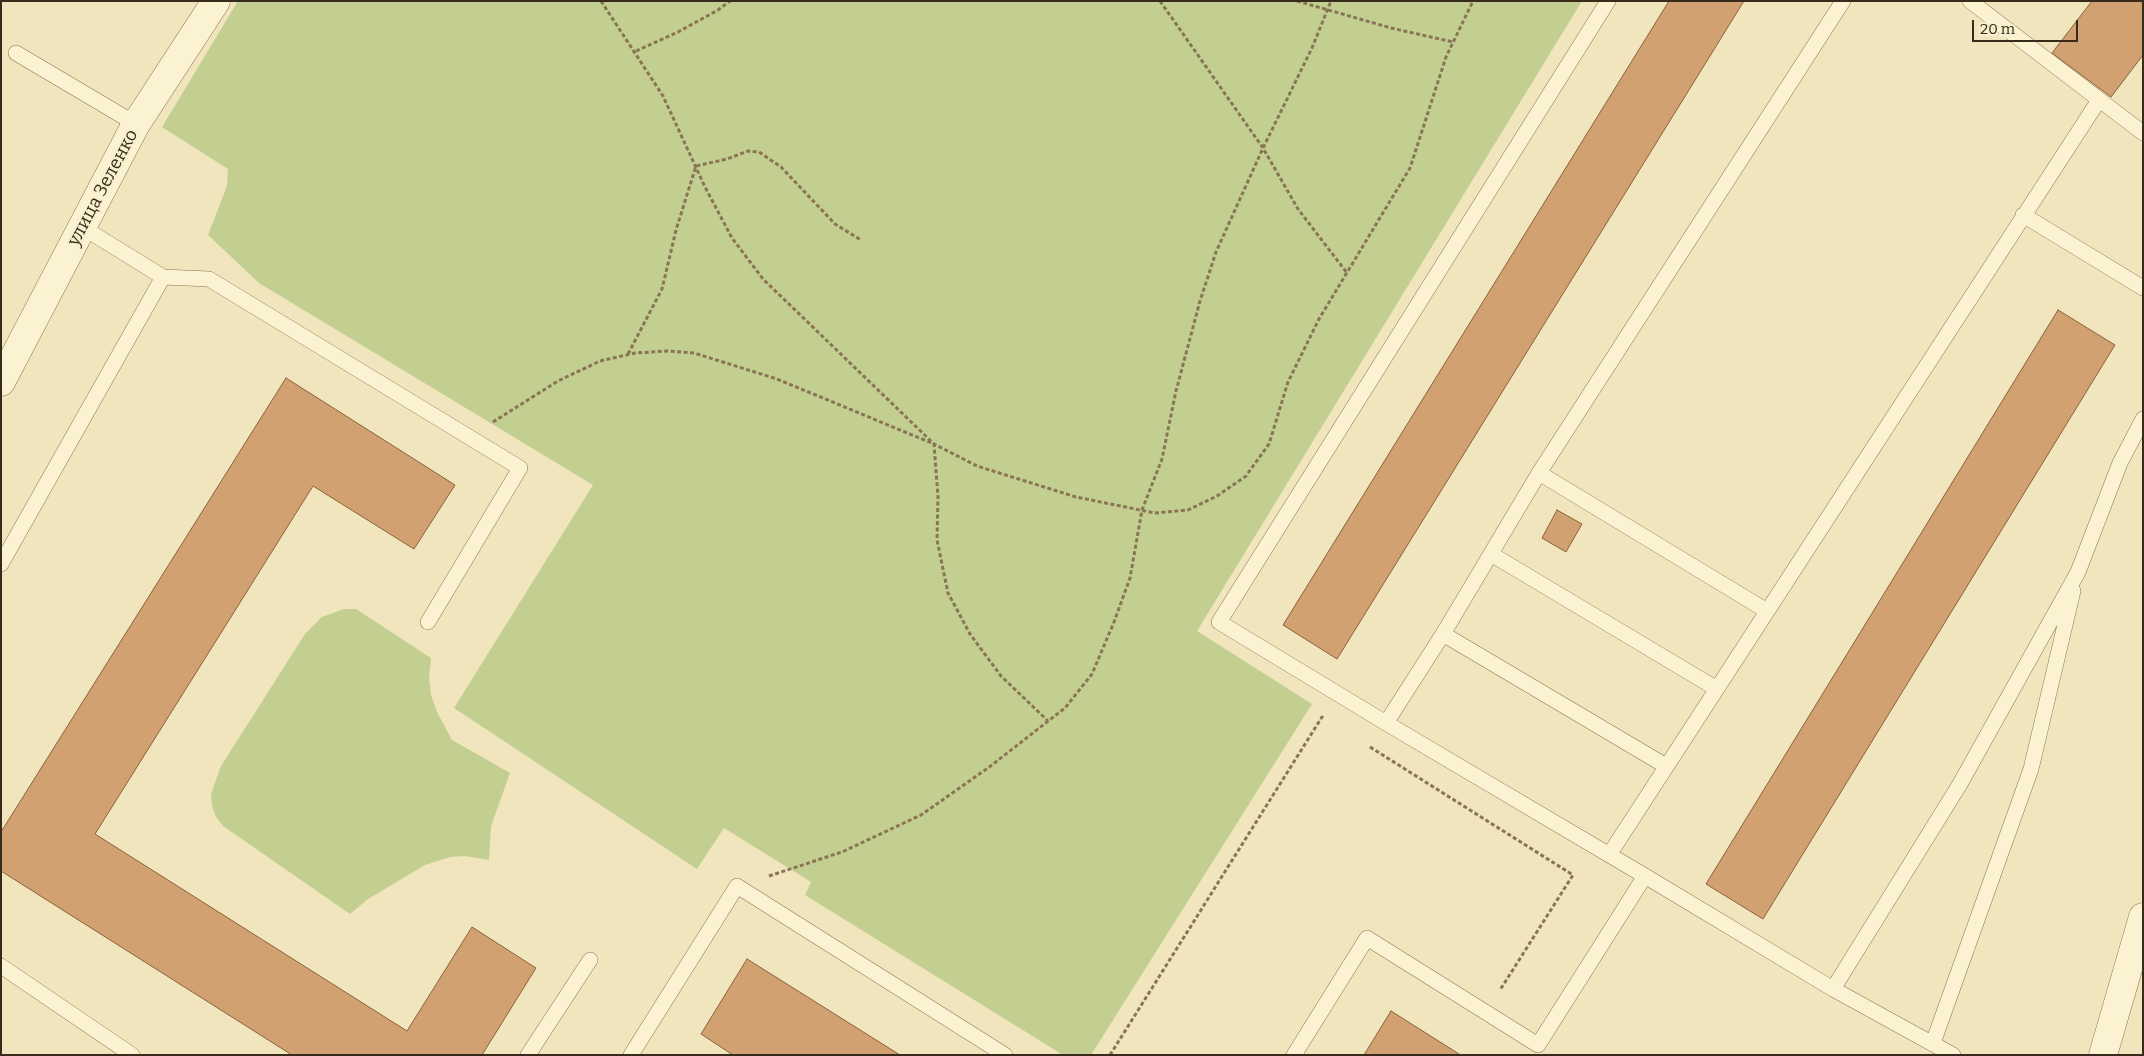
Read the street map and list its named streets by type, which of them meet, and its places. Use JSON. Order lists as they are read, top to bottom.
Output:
{
  "streets": {
    "street": ["улица Зеленко"]
  },
  "scale_bar": "20 m"
}
